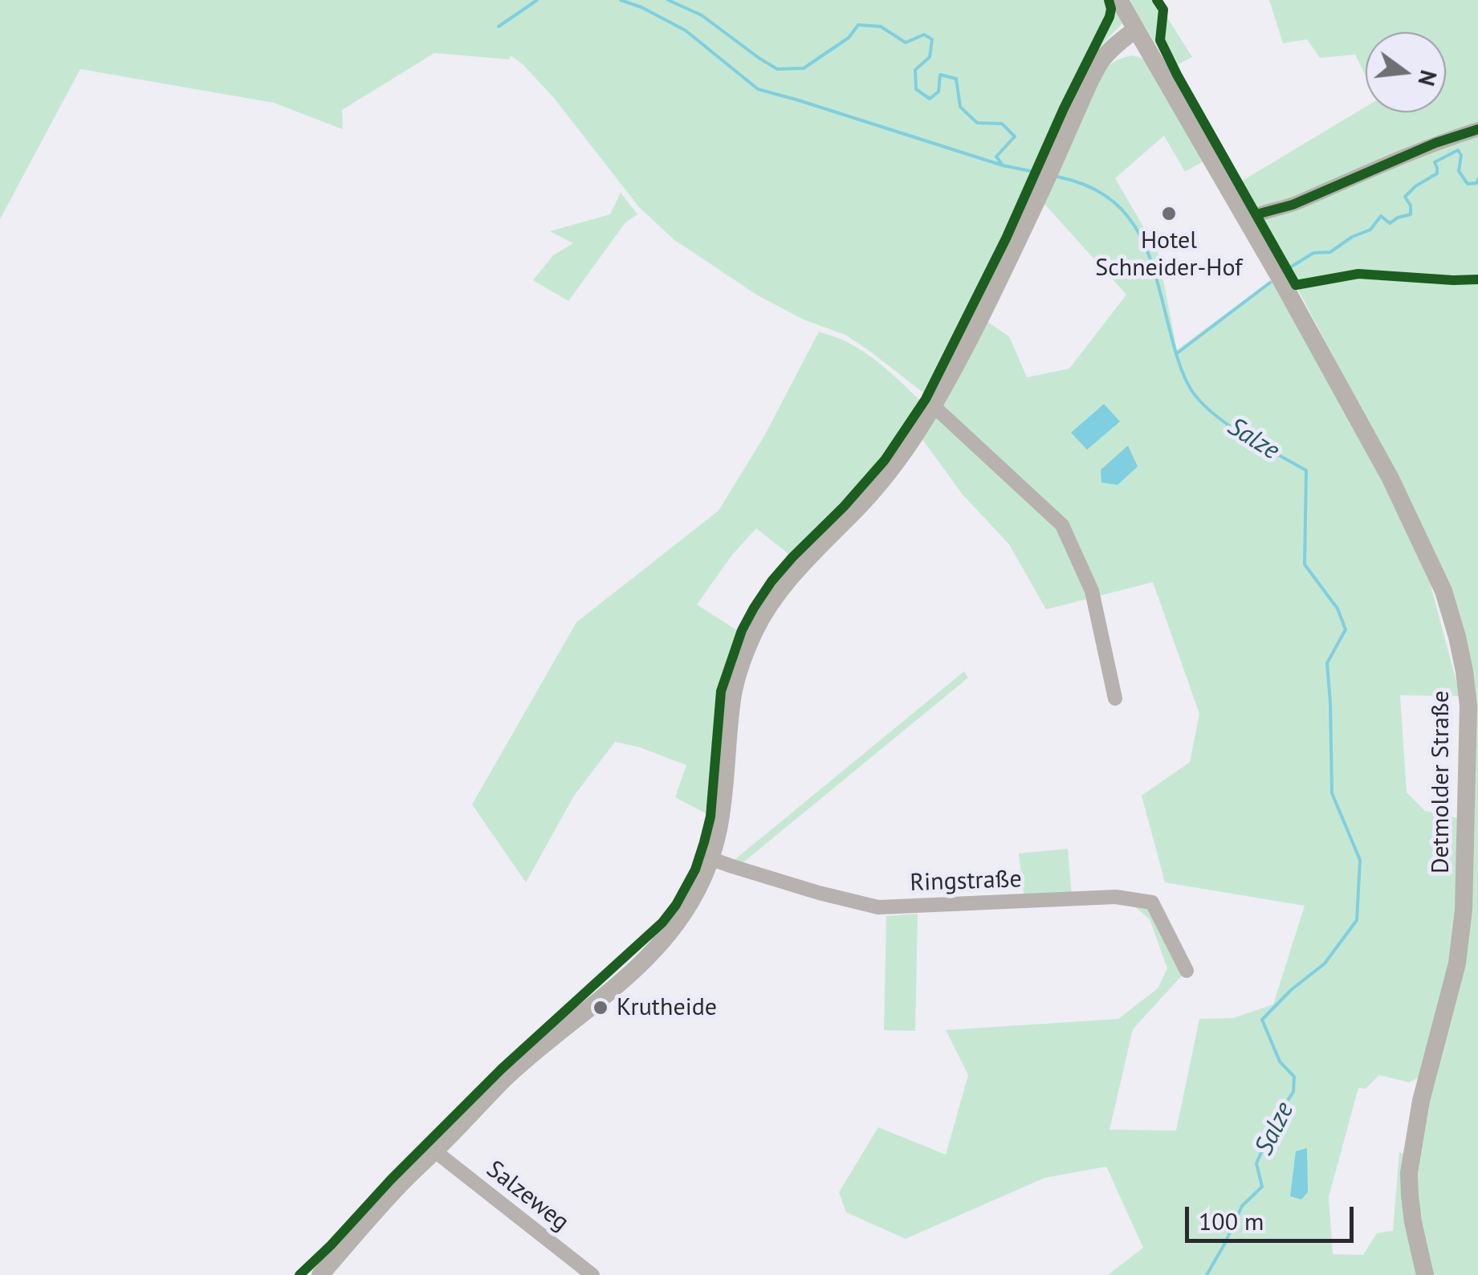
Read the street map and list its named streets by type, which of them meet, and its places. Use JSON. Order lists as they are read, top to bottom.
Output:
{
  "streets": {
    "street": ["Detmolder Straße", "Ringstraße", "Salzeweg"]
  },
  "water": ["Salze"],
  "places": ["Hotel Schneider-Hof", "Krutheide"],
  "scale_bar": "100 m",
  "north": "right"
}
